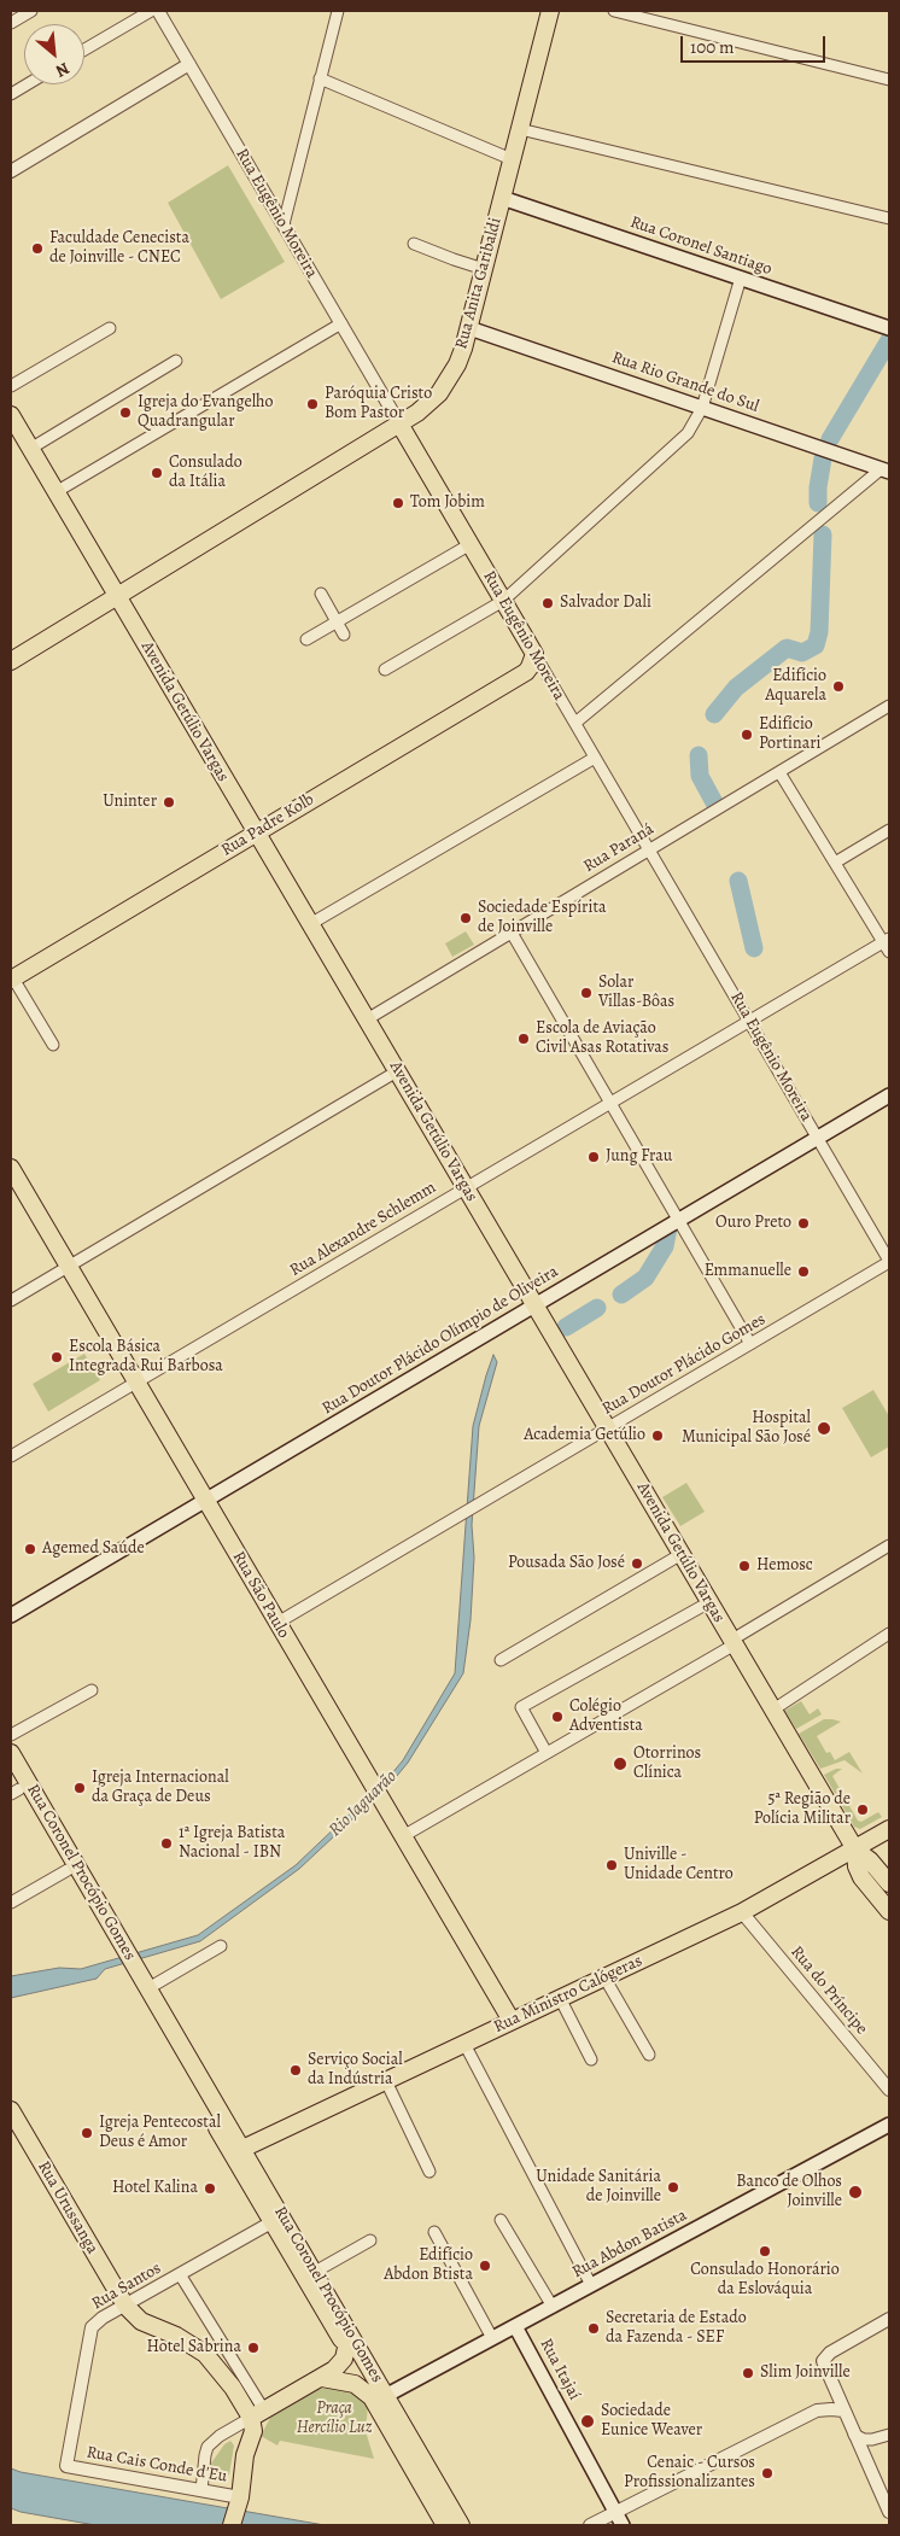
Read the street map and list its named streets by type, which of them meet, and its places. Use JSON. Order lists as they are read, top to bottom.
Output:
{
  "streets": {
    "main road": [
      "Rua Eugênio Moreira",
      "Rua Coronel Santiago",
      "Rua Anita Garibaldi",
      "Rua Rio Grande do Sul",
      "Avenida Getúlio Vargas",
      "Rua Padre Kolb",
      "Rua Doutor Plácido Olímpio de Oliveira",
      "Rua São Paulo",
      "Rua Coronel Procópio Gomes",
      "Rua Ministro Calógeras",
      "Rua Urussanga",
      "Rua Abdon Batista",
      "Rua Itajaí"
    ],
    "street": [
      "Rua Paraná",
      "Rua Alexandre Schlemm",
      "Rua Doutor Plácido Gomes",
      "Rua do Príncipe",
      "Rua Santos",
      "Rua Cais Conde d'Eu"
    ]
  },
  "crossings": [
    ["Rua Eugênio Moreira", "Rua Anita Garibaldi"],
    ["Rua Eugênio Moreira", "Rua Paraná"],
    ["Rua Eugênio Moreira", "Rua Alexandre Schlemm"],
    ["Rua Eugênio Moreira", "Rua Doutor Plácido Olímpio de Oliveira"],
    ["Rua Eugênio Moreira", "Rua Doutor Plácido Gomes"],
    ["Rua Coronel Santiago", "Rua Anita Garibaldi"],
    ["Rua Anita Garibaldi", "Rua Rio Grande do Sul"],
    ["Rua Anita Garibaldi", "Avenida Getúlio Vargas"],
    ["Avenida Getúlio Vargas", "Rua Padre Kolb"],
    ["Avenida Getúlio Vargas", "Rua Paraná"],
    ["Avenida Getúlio Vargas", "Rua Alexandre Schlemm"],
    ["Avenida Getúlio Vargas", "Rua Doutor Plácido Olímpio de Oliveira"],
    ["Avenida Getúlio Vargas", "Rua Doutor Plácido Gomes"],
    ["Avenida Getúlio Vargas", "Rua Ministro Calógeras"],
    ["Rua Alexandre Schlemm", "Rua São Paulo"],
    ["Rua Doutor Plácido Olímpio de Oliveira", "Rua São Paulo"],
    ["Rua Doutor Plácido Gomes", "Rua São Paulo"],
    ["Rua São Paulo", "Rua Ministro Calógeras"],
    ["Rua Coronel Procópio Gomes", "Rua Ministro Calógeras"],
    ["Rua Coronel Procópio Gomes", "Rua Abdon Batista"],
    ["Rua Coronel Procópio Gomes", "Rua Santos"],
    ["Rua do Príncipe", "Rua Ministro Calógeras"],
    ["Rua Urussanga", "Rua Santos"],
    ["Rua Abdon Batista", "Rua Itajaí"],
    ["Rua Santos", "Rua Cais Conde d'Eu"]
  ],
  "water": ["Rio Jaguarão"],
  "parks": ["Praça Hercílio Luz"],
  "places": [
    "Faculdade Cenecista de Joinville - CNEC",
    "Paróquia Cristo Bom Pastor",
    "Igreja do Evangelho Quadrangular",
    "Consulado da Itália",
    "Tom Jobim",
    "Salvador Dali",
    "Edifício Aquarela",
    "Edifício Portinari",
    "Uninter",
    "Sociedade Espírita de Joinville",
    "Solar Villas-Bôas",
    "Escola de Aviação Civil Asas Rotativas",
    "Jung Frau",
    "Ouro Preto",
    "Emmanuelle",
    "Escola Básica Integrada Rui Barbosa",
    "Hospital Municipal São José",
    "Academia Getúlio",
    "Agemed Saúde",
    "Pousada São José",
    "Hemosc",
    "Colégio Adventista",
    "Otorrinos Clínica",
    "Igreja Internacional da Graça de Deus",
    "5ª Região de Polícia Militar",
    "1ª Igreja Batista Nacional - IBN",
    "Univille - Unidade Centro",
    "Serviço Social da Indústria",
    "Igreja Pentecostal Deus é Amor",
    "Unidade Sanitária de Joinville",
    "Hotel Kalina",
    "Banco de Olhos Joinville",
    "Consulado Honorário da Eslováquia",
    "Edifício Abdon Btista",
    "Secretaria de Estado da Fazenda - SEF",
    "Hotel Sabrina",
    "Slim Joinville",
    "Sociedade Eunice Weaver",
    "Cenaic - Cursos Profissionalizantes"
  ],
  "scale_bar": "100 m",
  "north": "bottom right"
}
